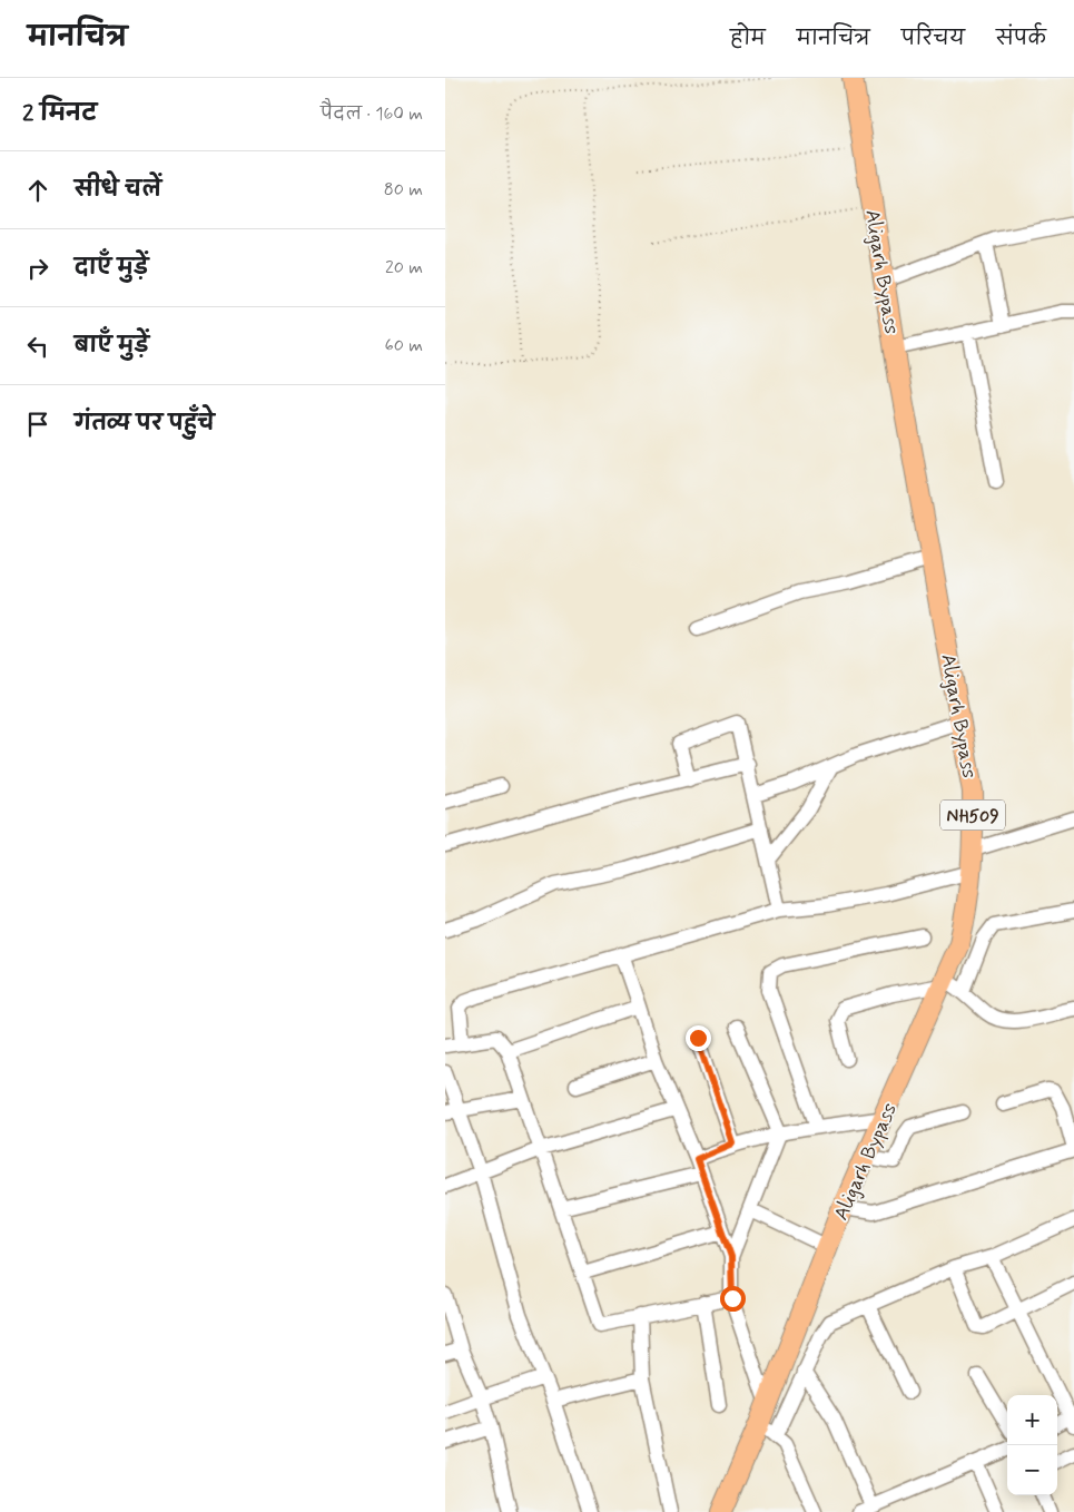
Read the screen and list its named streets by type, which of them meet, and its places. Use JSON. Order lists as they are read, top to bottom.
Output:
{
  "streets": {
    "highway": ["Aligarh Bypass", "NH509"]
  },
  "page": {
    "header": "मानचित्र",
    "nav": [
      "होम",
      "मानचित्र",
      "परिचय",
      "संपर्क"
    ],
    "heading": ["2 मिनट", "पैदल · 160 m"],
    "list": [
      ["सीधे चलें", "80 m"],
      ["दाएँ मुड़ें", "20 m"],
      ["बाएँ मुड़ें", "60 m"],
      "गंतव्य पर पहुँचे"
    ],
    "map_buttons": ["+", "−"]
  }
}
